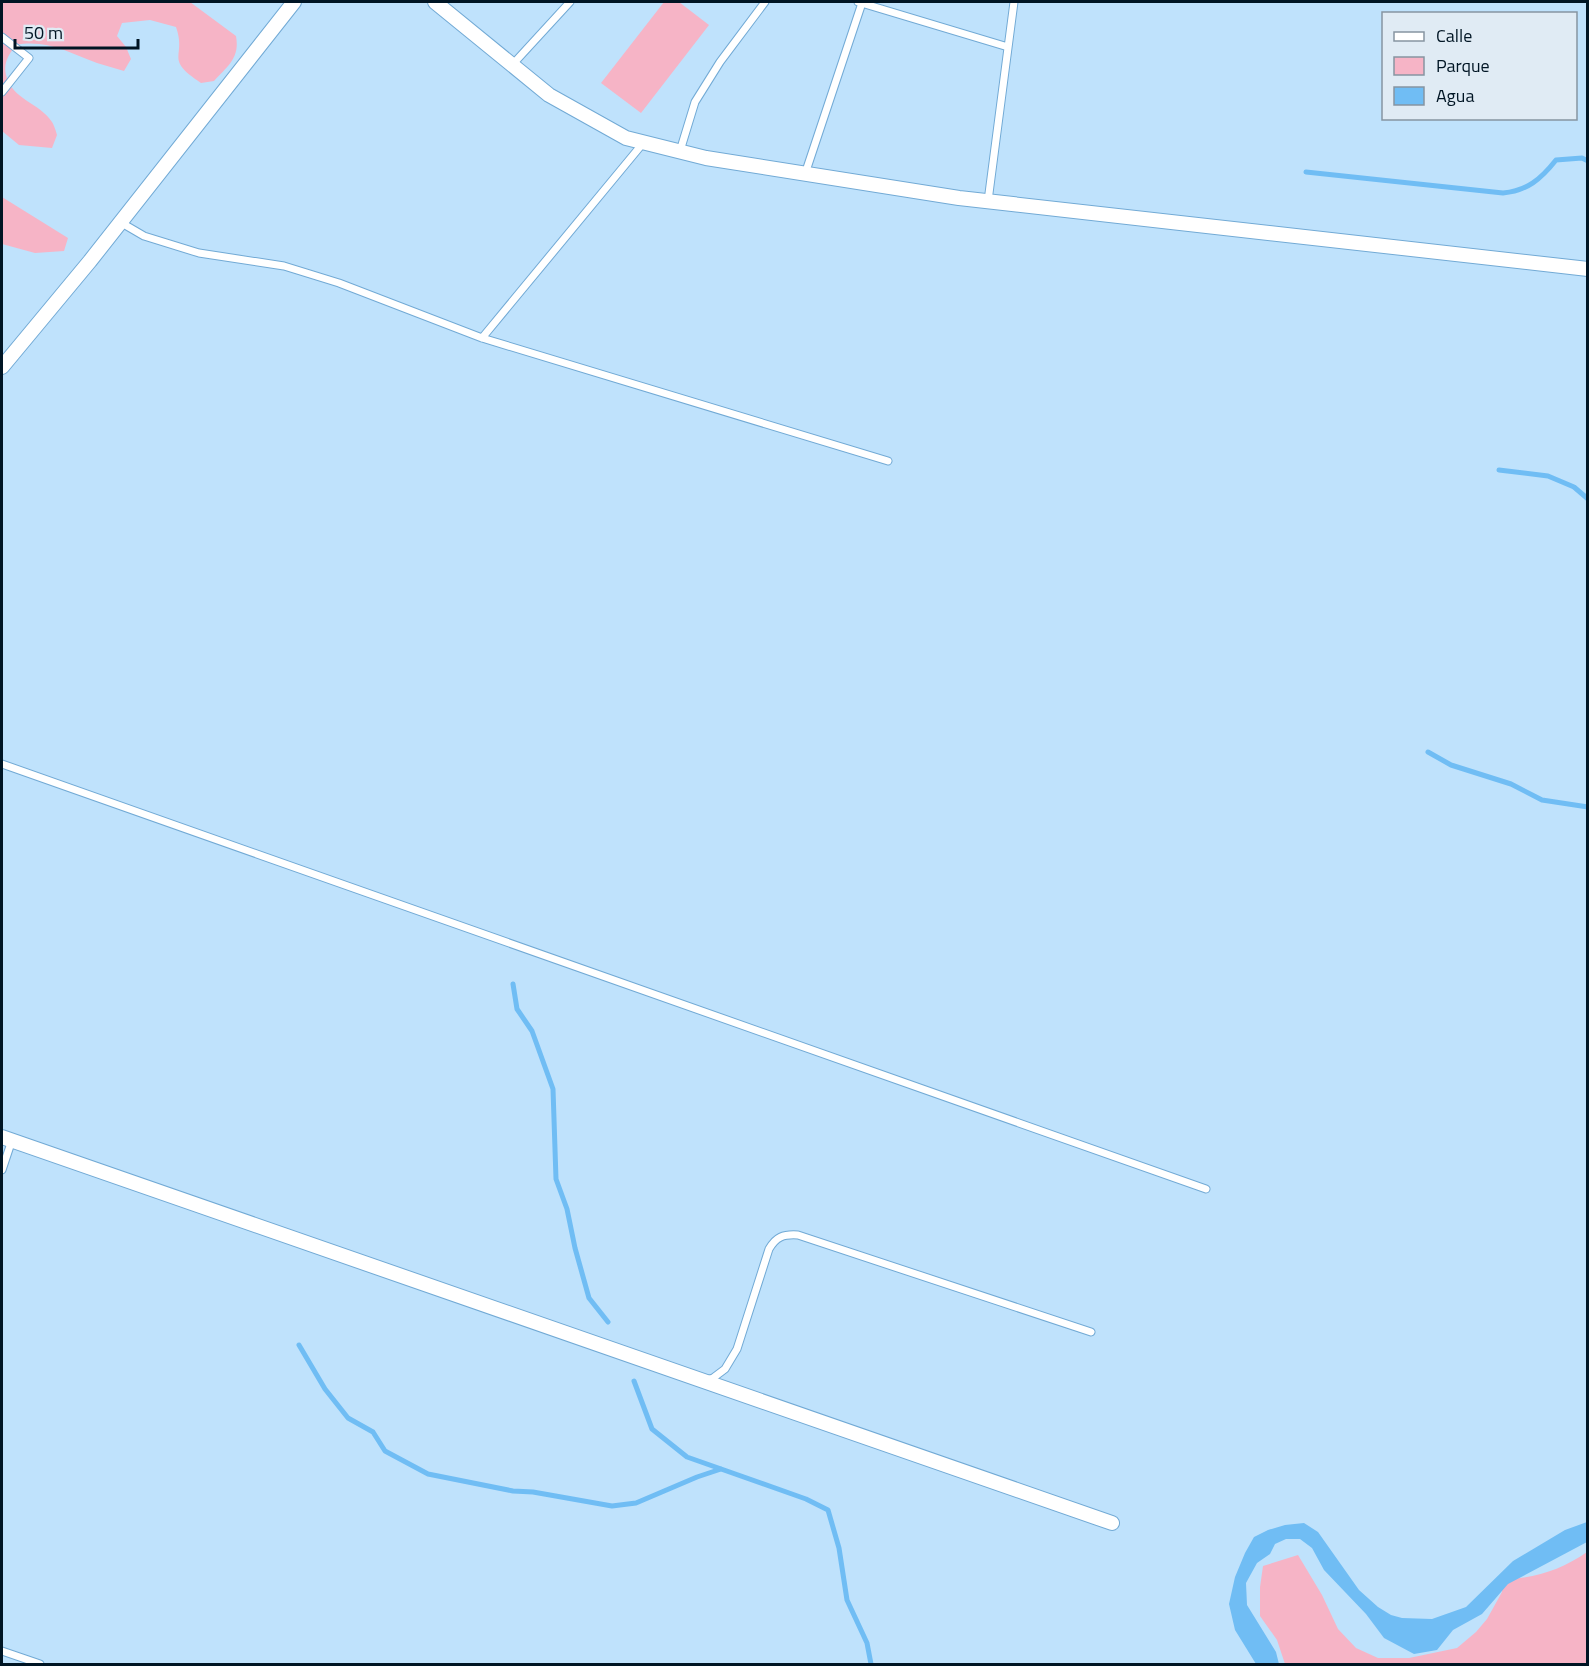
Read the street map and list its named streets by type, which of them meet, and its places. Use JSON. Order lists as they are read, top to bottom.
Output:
{
  "legend": ["Calle", "Parque", "Agua"],
  "scale_bar": "50 m"
}
